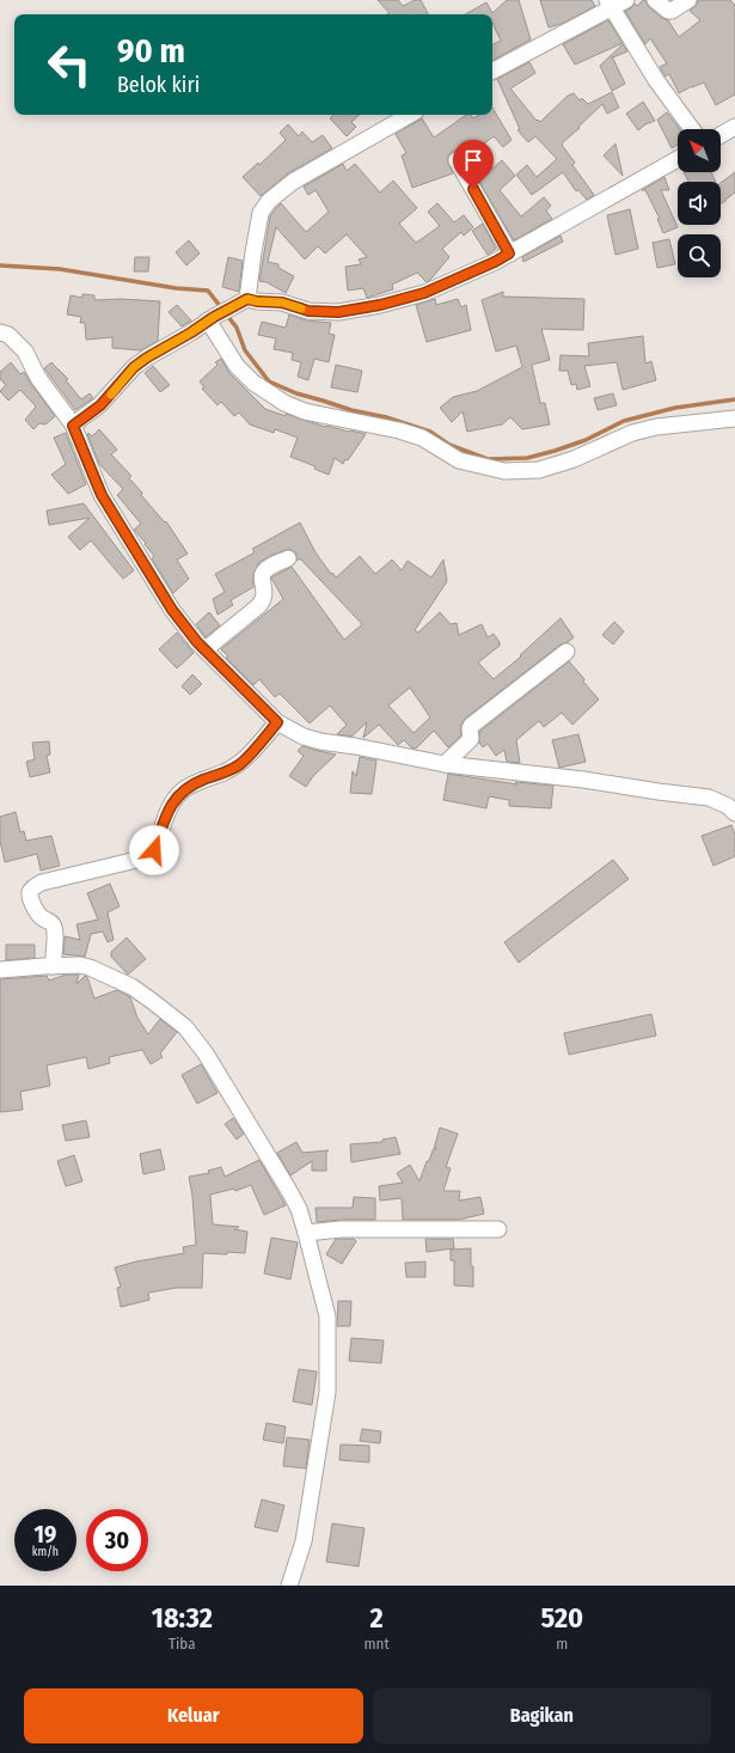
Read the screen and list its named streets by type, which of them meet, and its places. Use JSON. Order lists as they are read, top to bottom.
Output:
{
  "north": "top left",
  "page": {
    "turn": ["90 m", "Belok kiri"],
    "speed": "19 km/h",
    "limit": "30",
    "eta": [
      "18:32",
      "Tiba",
      "2",
      "mnt",
      "520",
      "m"
    ],
    "buttons": ["Keluar", "Bagikan"]
  }
}
